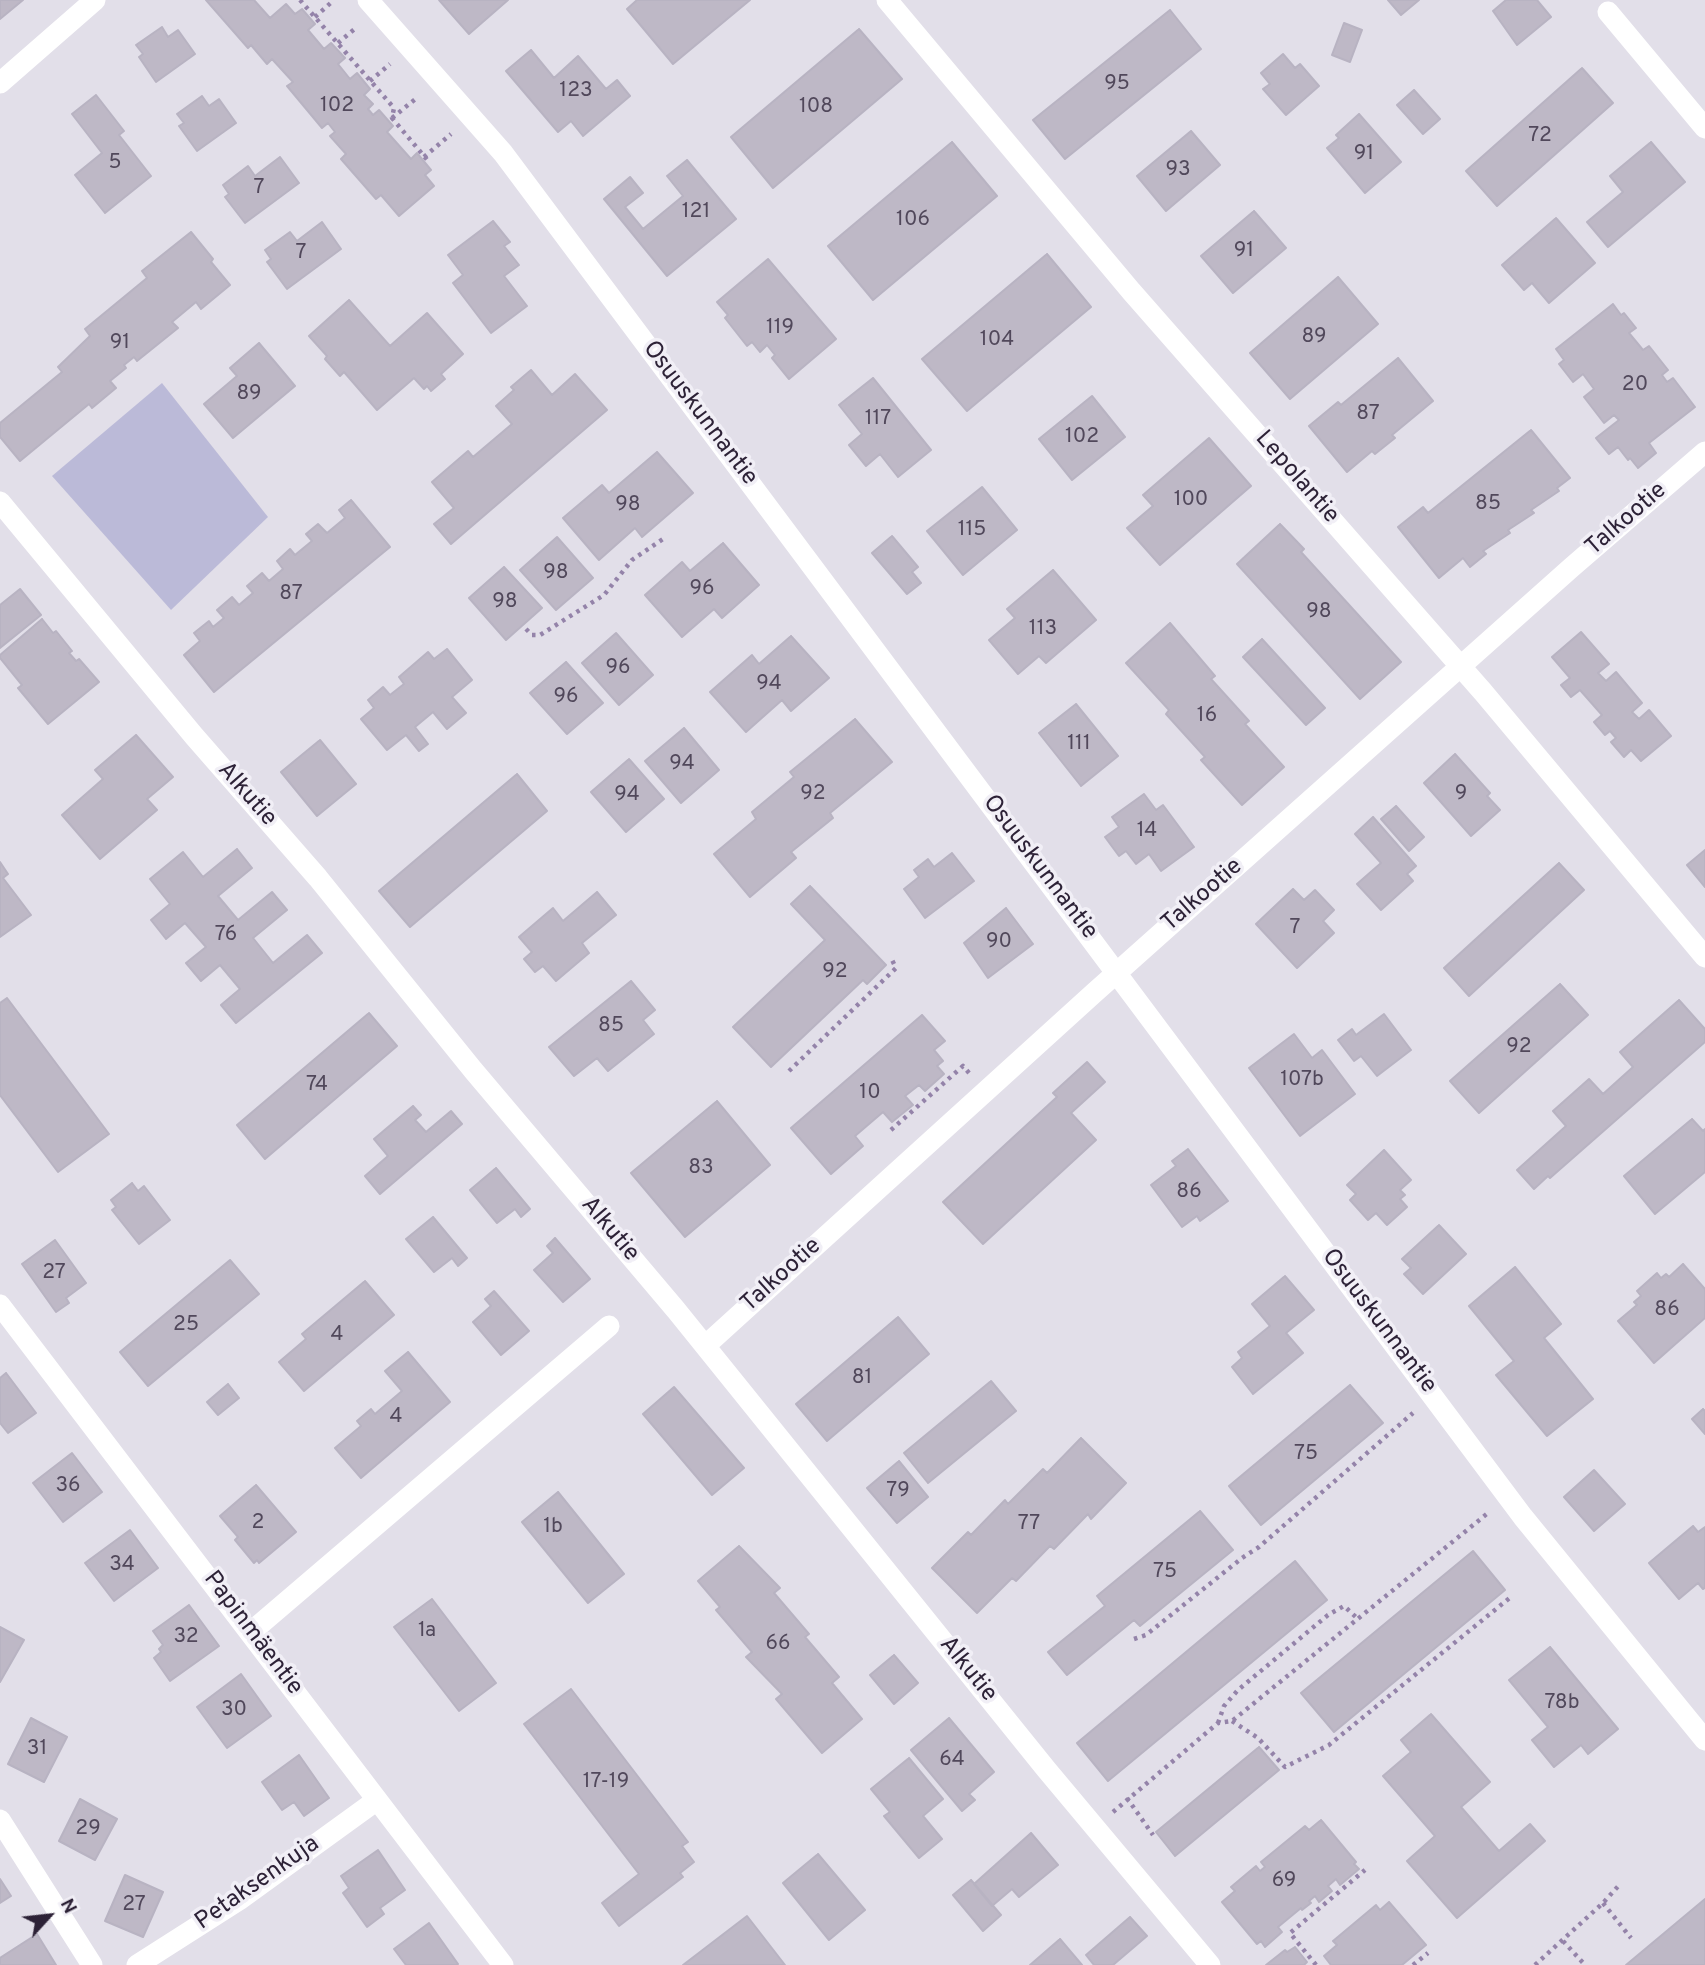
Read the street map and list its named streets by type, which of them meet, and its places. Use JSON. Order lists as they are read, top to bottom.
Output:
{
  "streets": {
    "street": [
      "Osuuskunnantie",
      "Lepolantie",
      "Talkootie",
      "Alkutie",
      "Papinmäentie",
      "Petaksenkuja"
    ]
  },
  "crossings": [
    ["Osuuskunnantie", "Talkootie"],
    ["Lepolantie", "Talkootie"],
    ["Talkootie", "Alkutie"],
    ["Papinmäentie", "Petaksenkuja"]
  ],
  "house_numbers": [
    "95",
    "123",
    "102",
    "108",
    "72",
    "91",
    "5",
    "93",
    "7",
    "121",
    "106",
    "91",
    "7",
    "119",
    "89",
    "104",
    "91",
    "20",
    "89",
    "87",
    "117",
    "102",
    "100",
    "85",
    "98",
    "115",
    "98",
    "96",
    "87",
    "98",
    "98",
    "113",
    "96",
    "94",
    "96",
    "16",
    "111",
    "94",
    "92",
    "9",
    "94",
    "14",
    "7",
    "76",
    "90",
    "92",
    "85",
    "92",
    "107b",
    "74",
    "10",
    "83",
    "86",
    "27",
    "86",
    "25",
    "4",
    "81",
    "4",
    "75",
    "36",
    "79",
    "2",
    "77",
    "1b",
    "34",
    "75",
    "1a",
    "32",
    "66",
    "78b",
    "30",
    "31",
    "64",
    "17-19",
    "29",
    "69",
    "27"
  ],
  "north": "top right"
}
